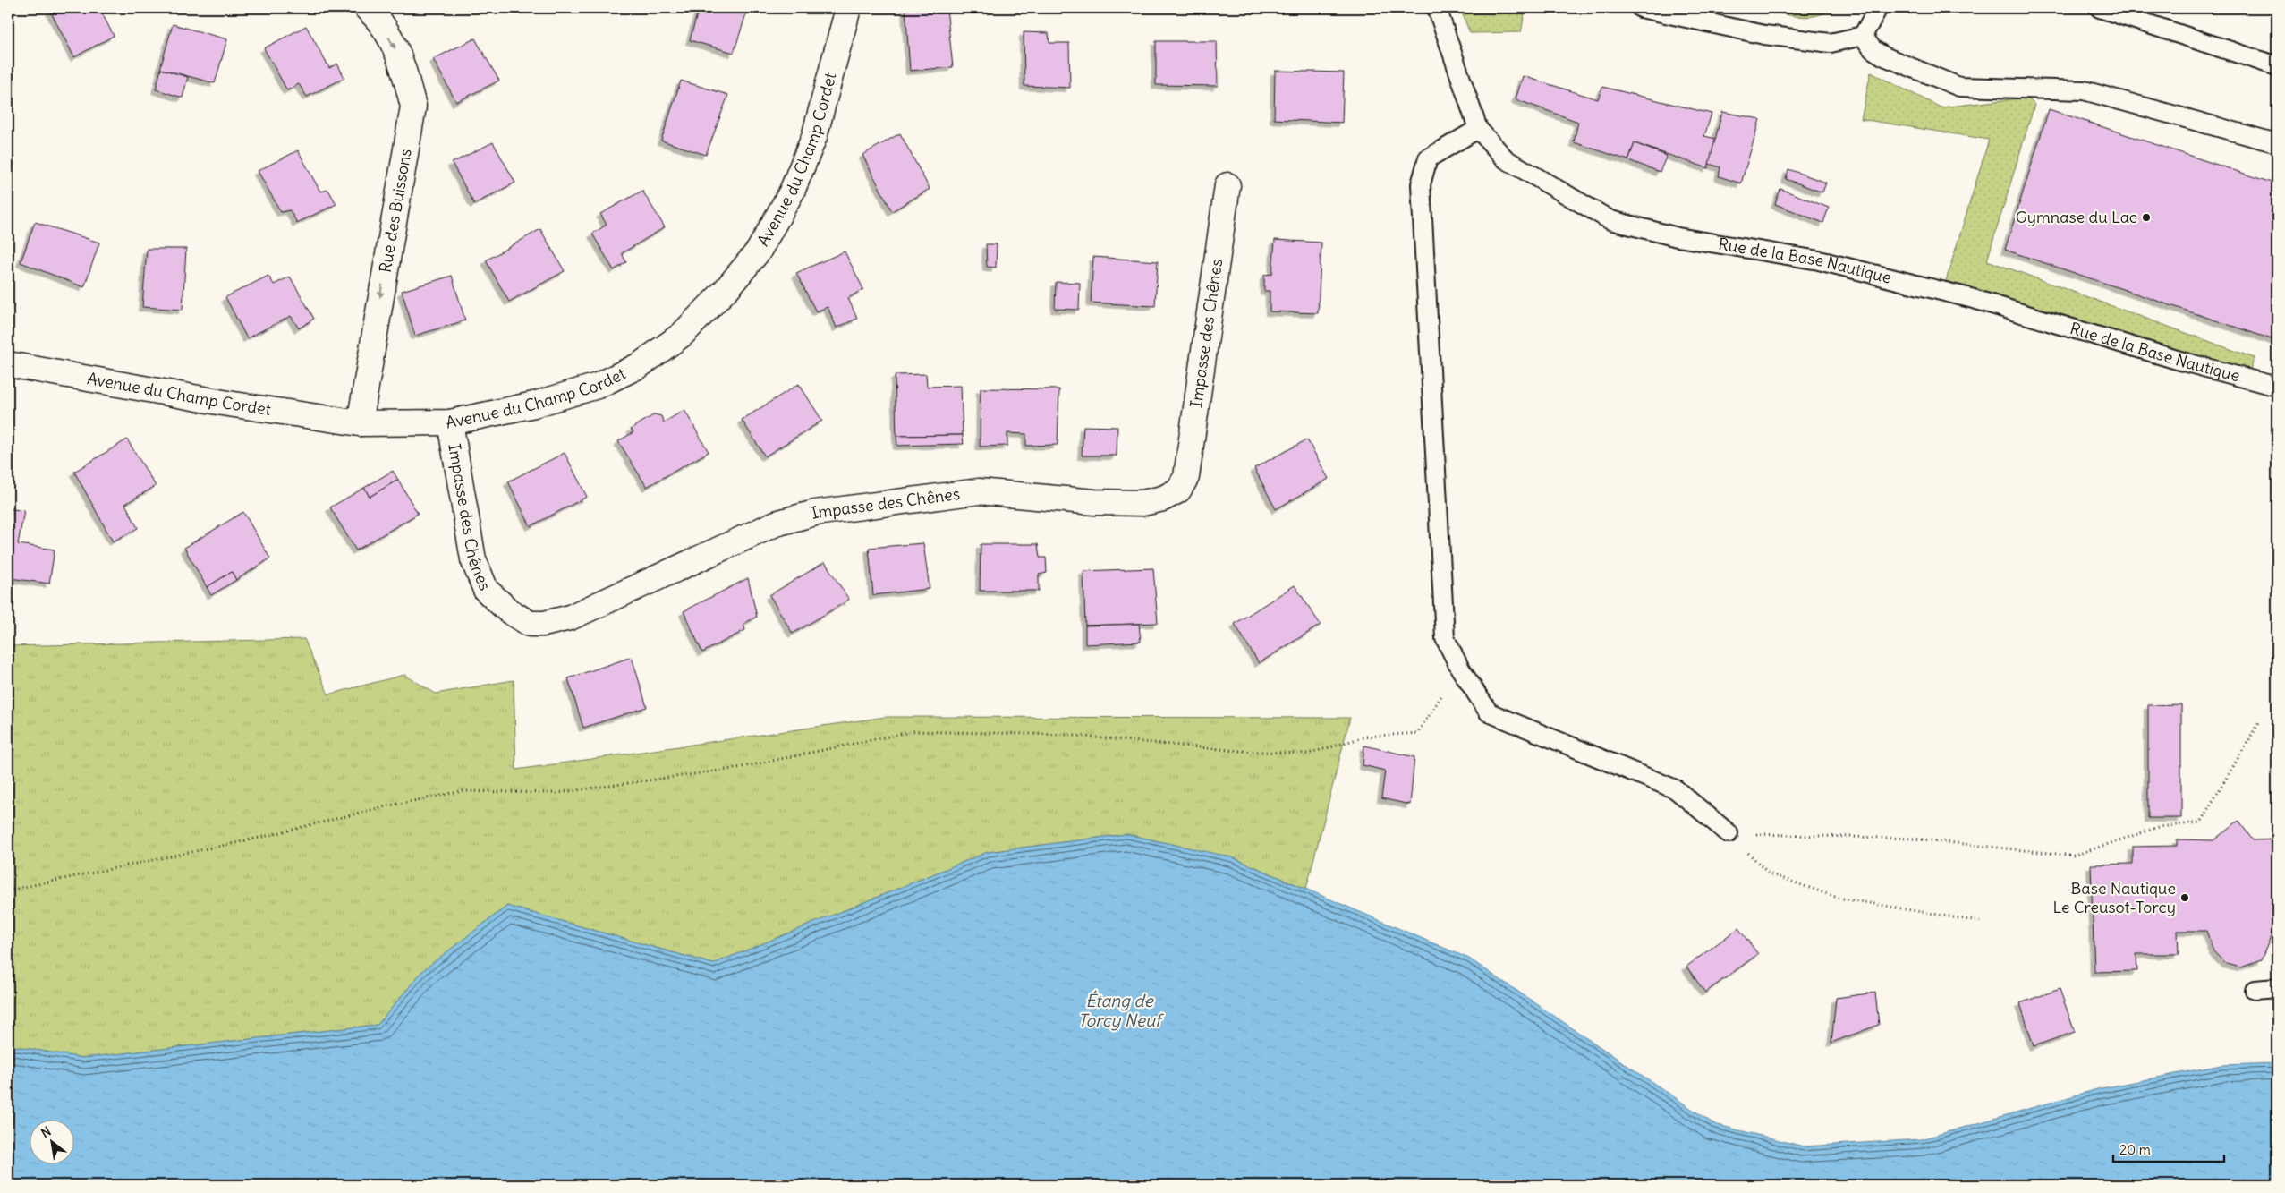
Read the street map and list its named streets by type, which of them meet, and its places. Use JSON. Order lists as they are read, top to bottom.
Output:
{
  "streets": {
    "street": ["Avenue du Champ Cordet", "Rue des Buissons", "Impasse des Chênes"],
    "lane": ["Rue de la Base Nautique"]
  },
  "crossings": [
    ["Avenue du Champ Cordet", "Rue des Buissons"],
    ["Avenue du Champ Cordet", "Impasse des Chênes"]
  ],
  "one_way": ["Rue des Buissons"],
  "water": ["Étang de Torcy Neuf"],
  "places": ["Gymnase du Lac", "Base Nautique Le Creusot-Torcy"],
  "scale_bar": "20 m",
  "north": "top left"
}
